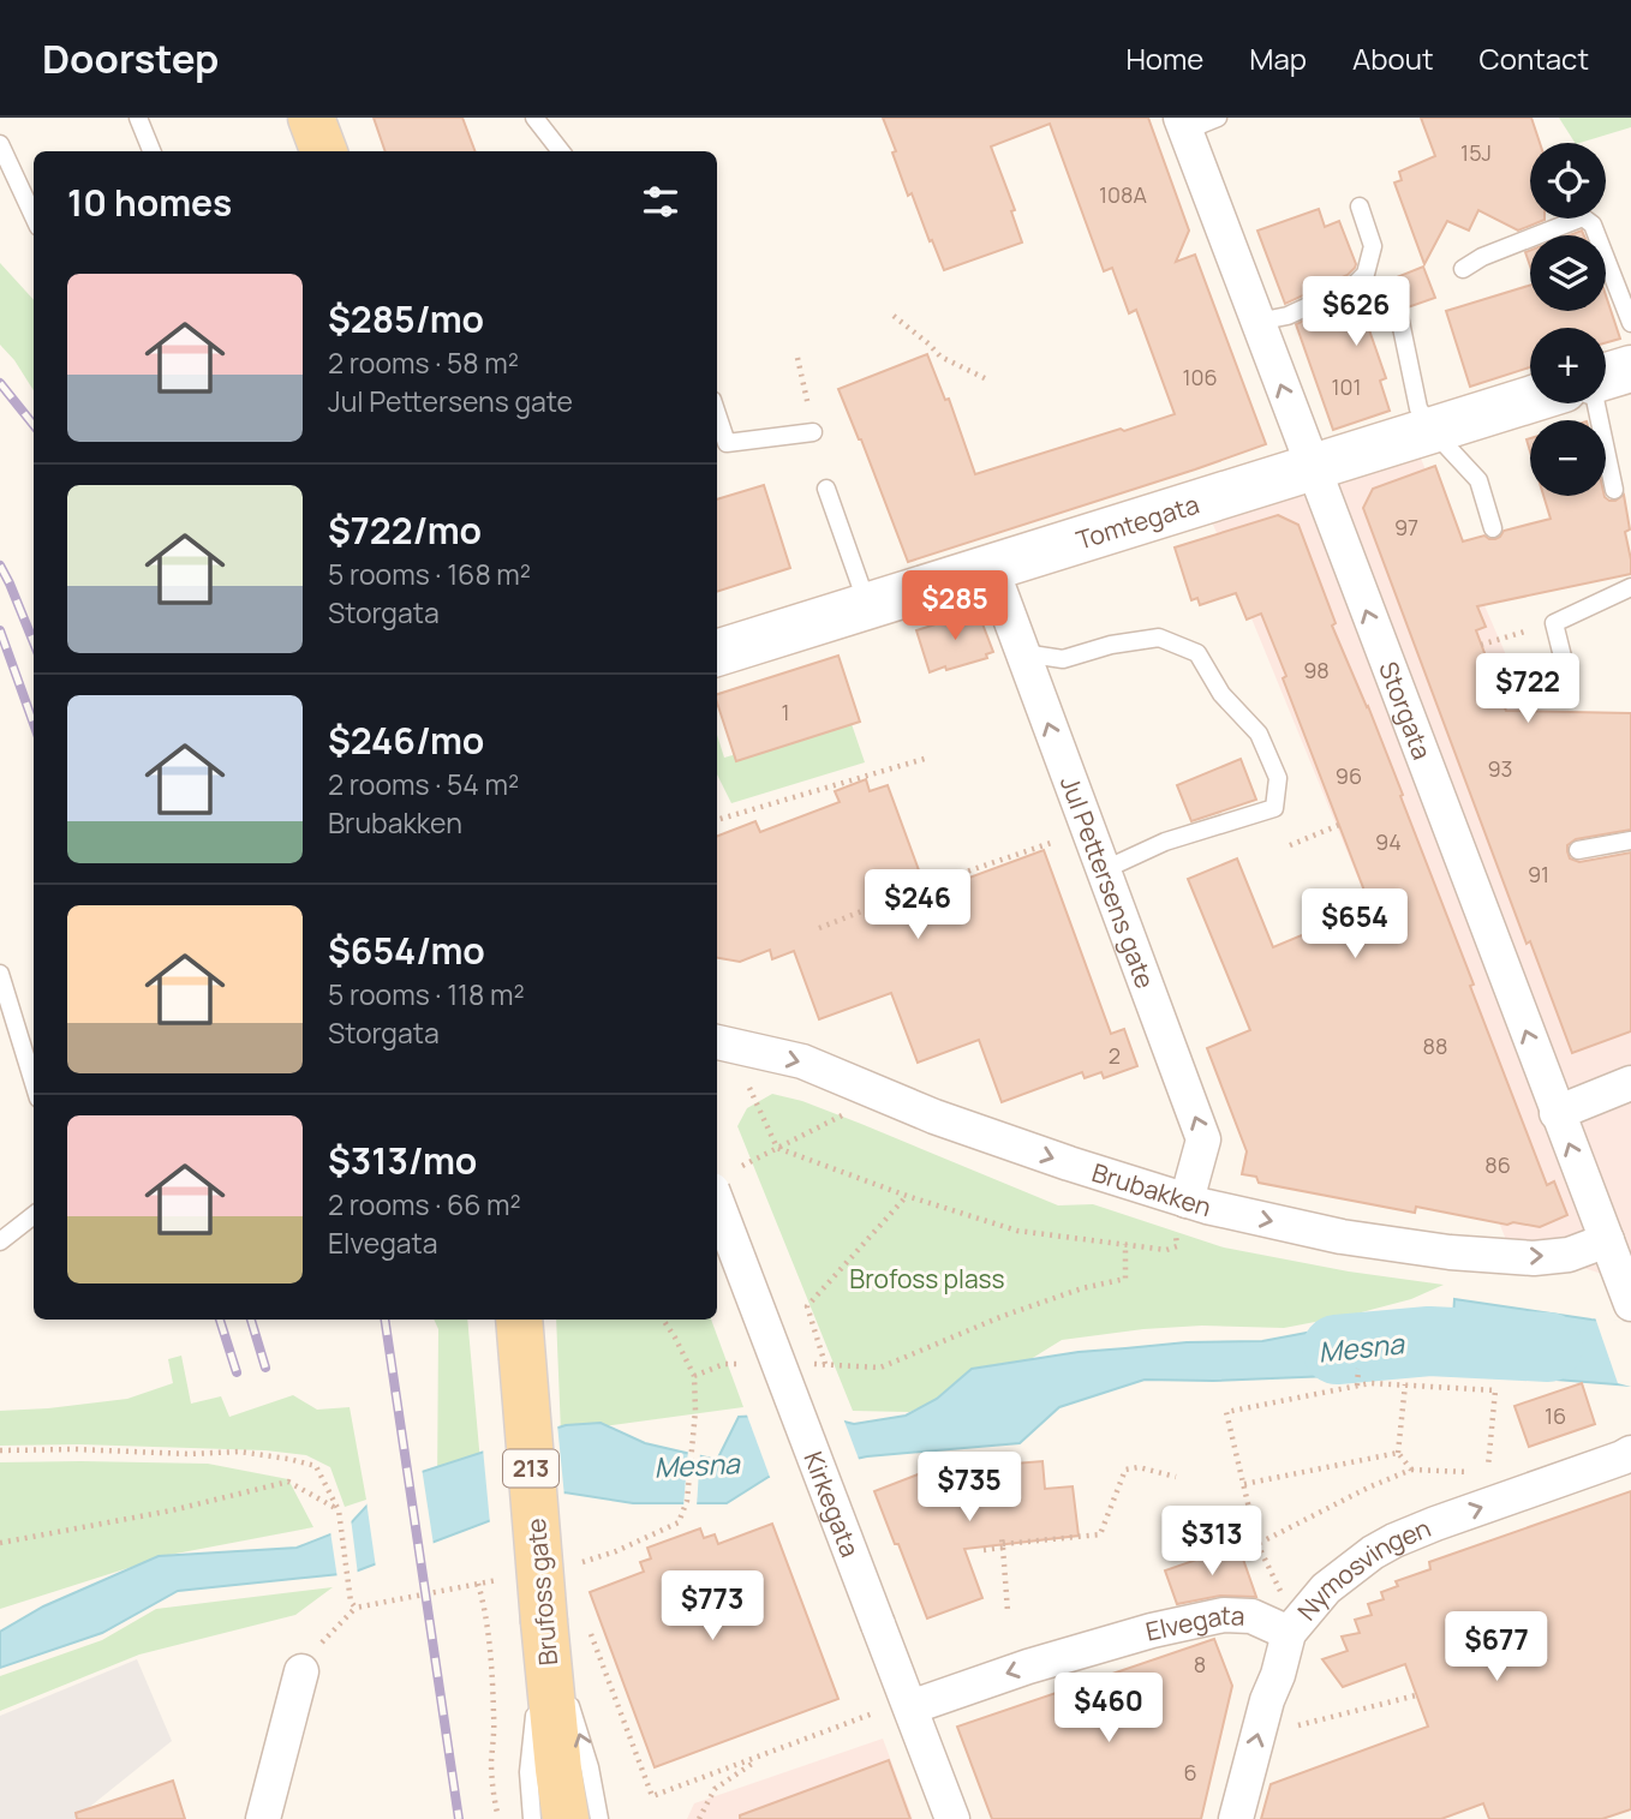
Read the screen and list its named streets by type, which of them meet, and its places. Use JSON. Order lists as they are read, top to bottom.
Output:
{
  "streets": {
    "main road": ["Tomtegata", "213", "Brufoss gate"],
    "street": [
      "Storgata",
      "Jul Pettersens gate",
      "Brubakken",
      "Kirkegata",
      "Nymosvingen",
      "Elvegata"
    ]
  },
  "crossings": [
    ["Tomtegata", "Storgata"],
    ["Tomtegata", "Jul Pettersens gate"],
    ["Storgata", "Brubakken"],
    ["Jul Pettersens gate", "Brubakken"],
    ["Kirkegata", "Elvegata"],
    ["Nymosvingen", "Elvegata"]
  ],
  "one_way": [
    "Storgata",
    "Jul Pettersens gate",
    "Brubakken",
    "Nymosvingen",
    "Elvegata"
  ],
  "water": ["Mesna"],
  "parks": ["Brofoss plass"],
  "house_numbers": [
    "15J",
    "108A",
    "106",
    "101",
    "97",
    "98",
    "1",
    "93",
    "96",
    "94",
    "91",
    "88",
    "2",
    "86",
    "16",
    "8",
    "6"
  ],
  "page": {
    "header": "Doorstep",
    "nav": [
      "Home",
      "Map",
      "About",
      "Contact"
    ],
    "map_buttons": ["+", "−"],
    "heading": "10 homes",
    "list": [
      {
        "name": "$285/mo",
        "note": "2 rooms · 58 m² · Jul Pettersens gate"
      },
      {
        "name": "$722/mo",
        "note": "5 rooms · 168 m² · Storgata"
      },
      {
        "name": "$246/mo",
        "note": "2 rooms · 54 m² · Brubakken"
      },
      {
        "name": "$654/mo",
        "note": "5 rooms · 118 m² · Storgata"
      },
      {
        "name": "$313/mo",
        "note": "2 rooms · 66 m² · Elvegata"
      }
    ],
    "price": [
      "$626",
      "$285",
      "$722",
      "$246",
      "$654",
      "$735",
      "$313",
      "$773",
      "$677",
      "$460"
    ]
  }
}
